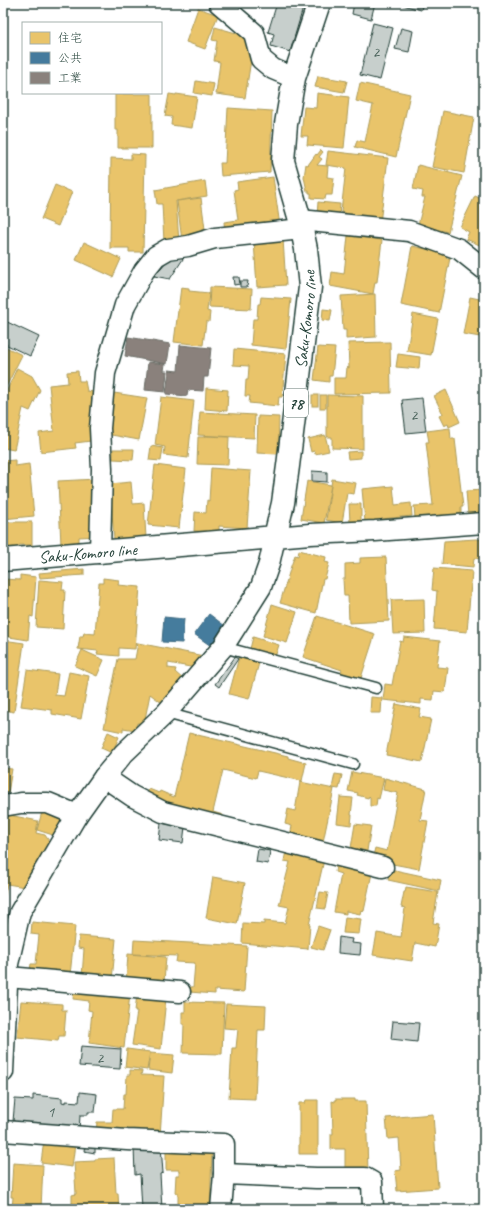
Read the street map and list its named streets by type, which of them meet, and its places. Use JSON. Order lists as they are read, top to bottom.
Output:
{
  "streets": {
    "main road": ["Saku-Komoro line", "78"]
  },
  "house_numbers": [
    "2",
    "2",
    "2",
    "1"
  ],
  "legend": ["住宅", "公共", "工業"]
}
